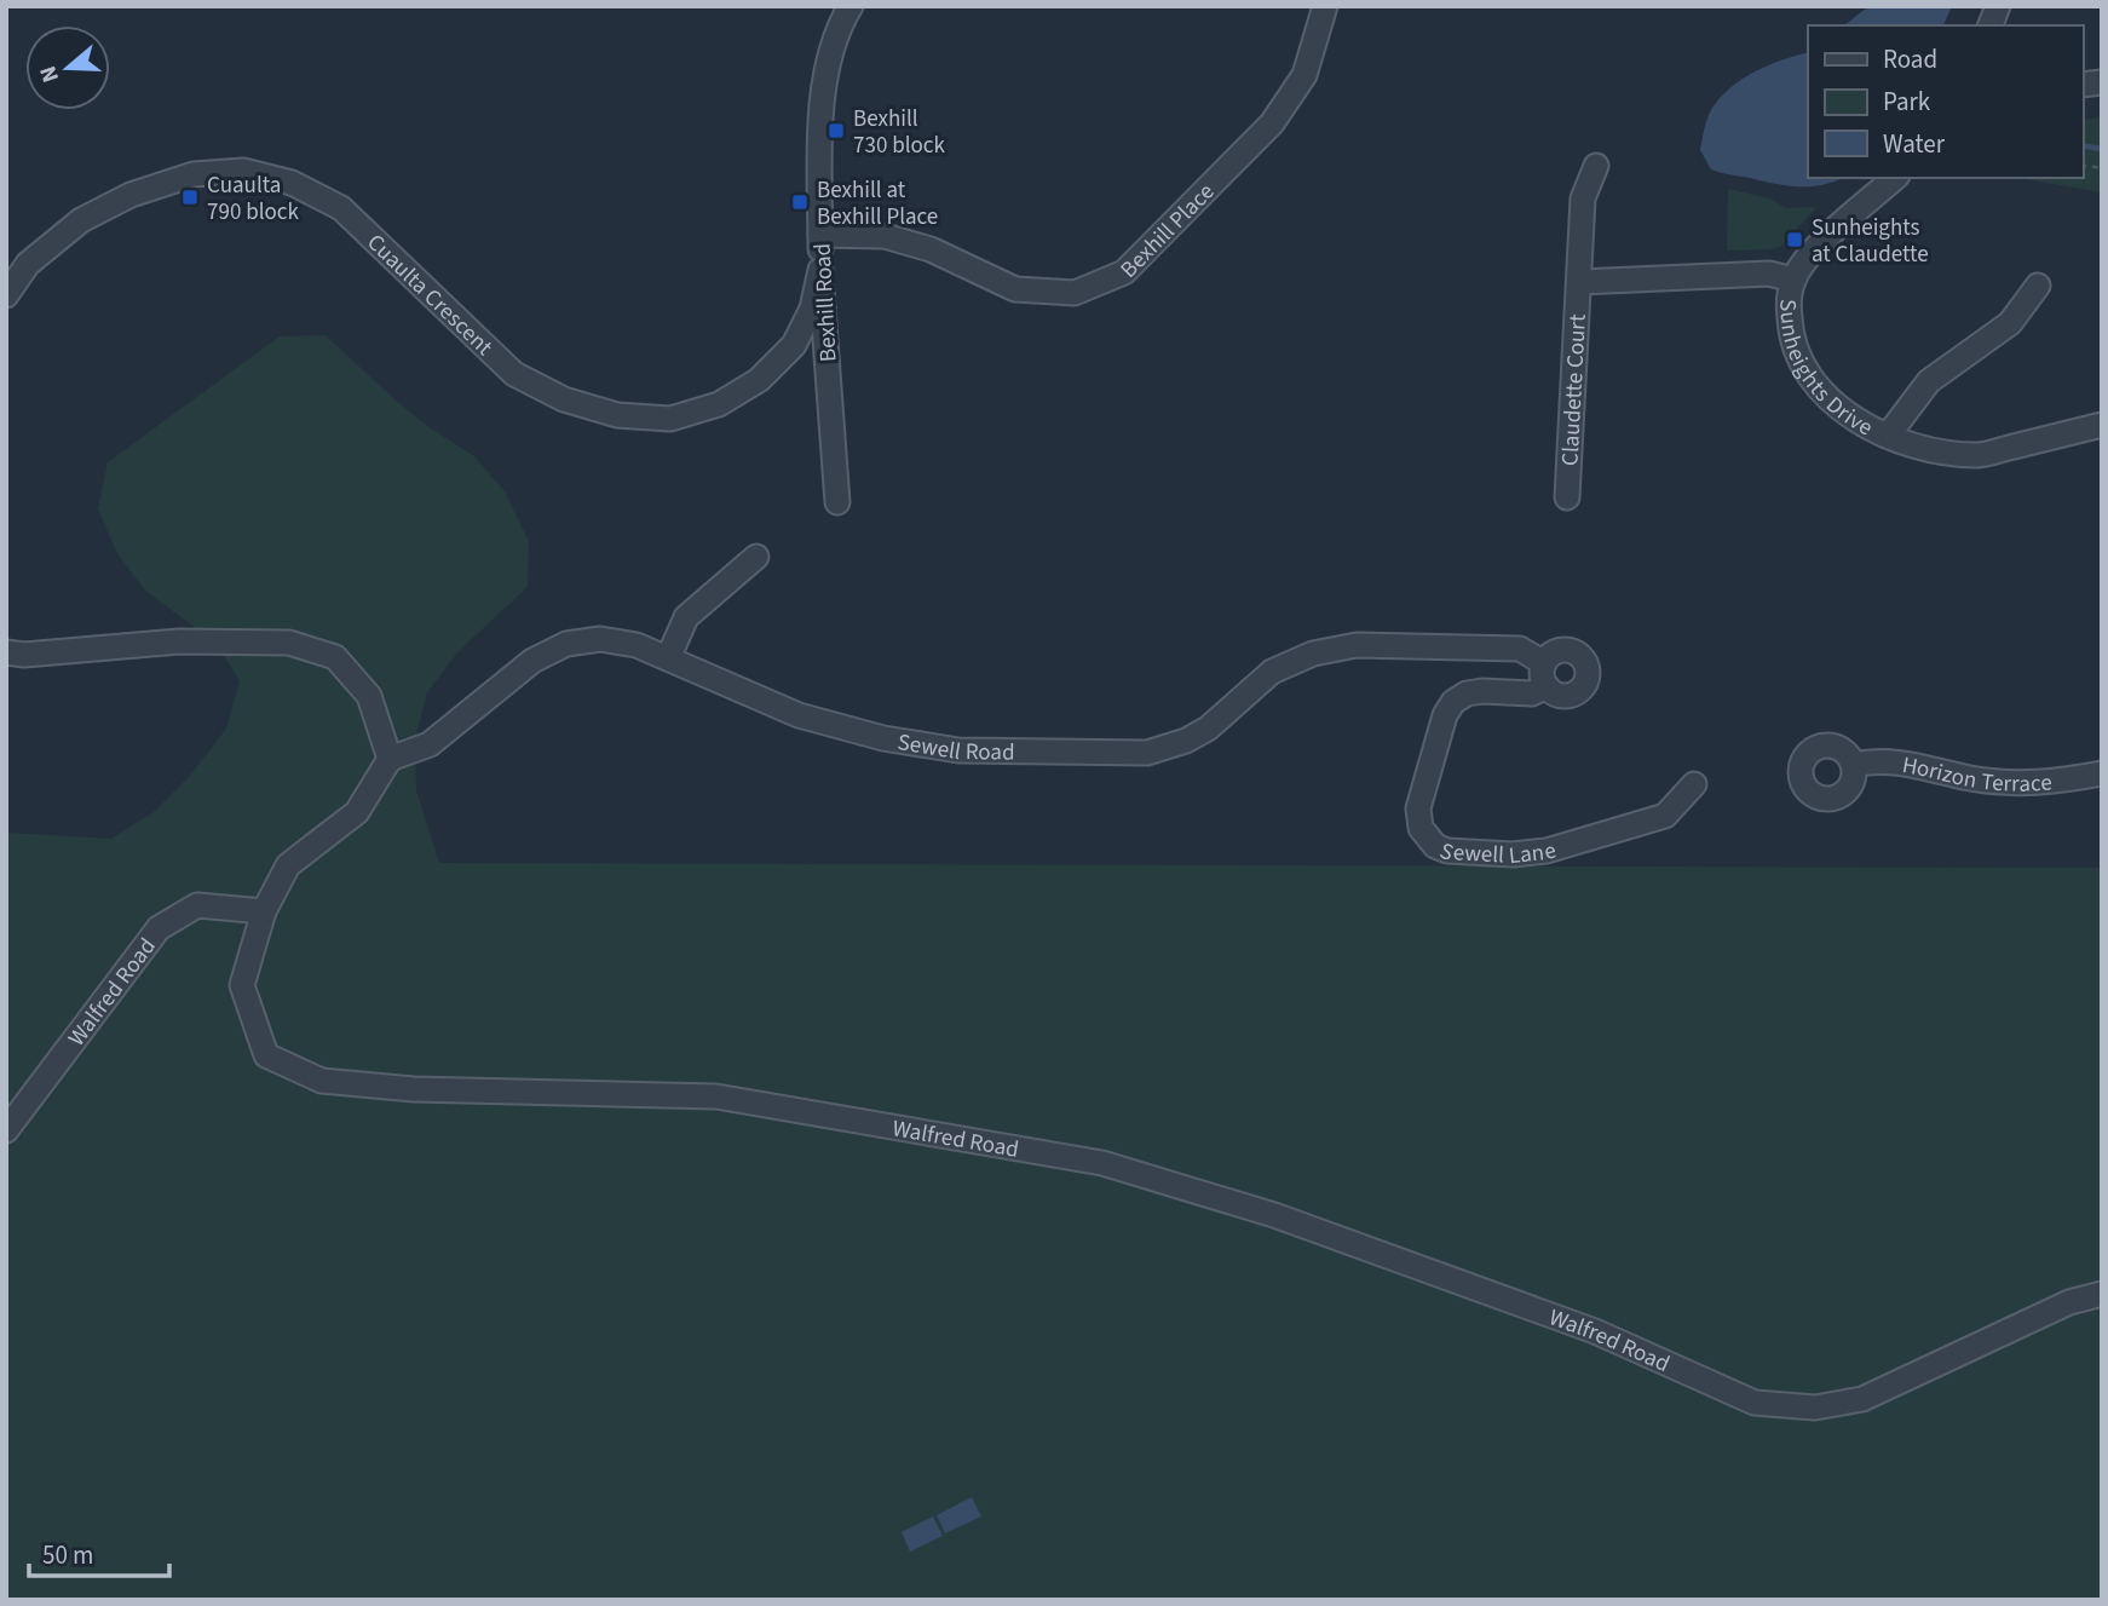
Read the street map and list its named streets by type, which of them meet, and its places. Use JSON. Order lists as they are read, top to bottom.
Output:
{
  "streets": {
    "street": [
      "Bexhill Place",
      "Cuaulta Crescent",
      "Bexhill Road",
      "Sunheights Drive",
      "Claudette Court",
      "Sewell Road",
      "Horizon Terrace",
      "Sewell Lane",
      "Walfred Road"
    ]
  },
  "crossings": [
    ["Bexhill Place", "Bexhill Road"],
    ["Cuaulta Crescent", "Bexhill Road"],
    ["Sunheights Drive", "Claudette Court"],
    ["Sewell Road", "Sewell Lane"]
  ],
  "places": {
    "transit": [
      "Bexhill 730 block",
      "Cuaulta 790 block",
      "Bexhill at Bexhill Place",
      "Sunheights at Claudette"
    ]
  },
  "legend": ["Road", "Park", "Water"],
  "scale_bar": "50 m",
  "north": "left"
}
